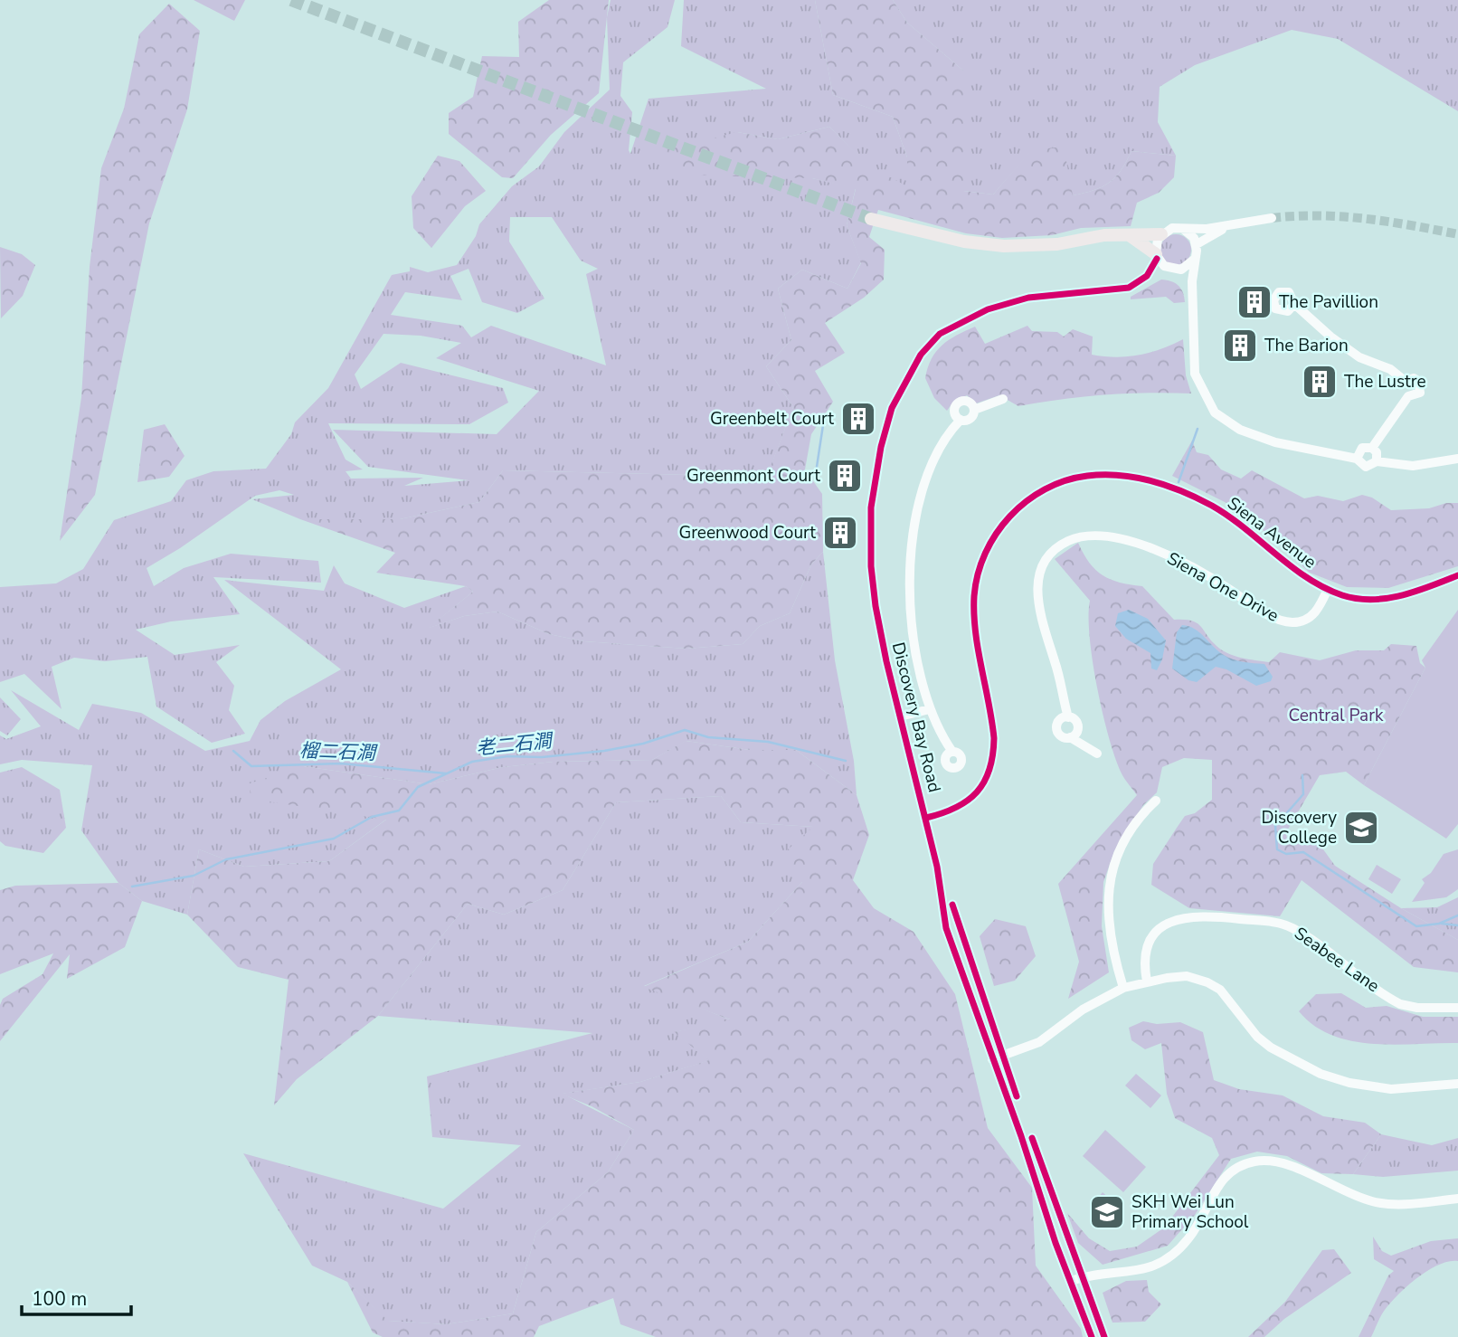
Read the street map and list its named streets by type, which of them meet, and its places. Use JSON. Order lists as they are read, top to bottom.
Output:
{
  "streets": {
    "street": [
      "Siena Avenue",
      "Siena One Drive",
      "Discovery Bay Road",
      "Seabee Lane"
    ]
  },
  "crossings": [
    ["Siena Avenue", "Siena One Drive"],
    ["Siena Avenue", "Discovery Bay Road"]
  ],
  "water": ["老二石澗", "榴二石澗"],
  "parks": ["Central Park"],
  "places": {
    "building": [
      "The Pavillion",
      "The Barion",
      "The Lustre",
      "Greenbelt Court",
      "Greenmont Court",
      "Greenwood Court"
    ],
    "school or university": ["Discovery College", "SKH Wei Lun Primary School"]
  },
  "scale_bar": "100 m"
}
